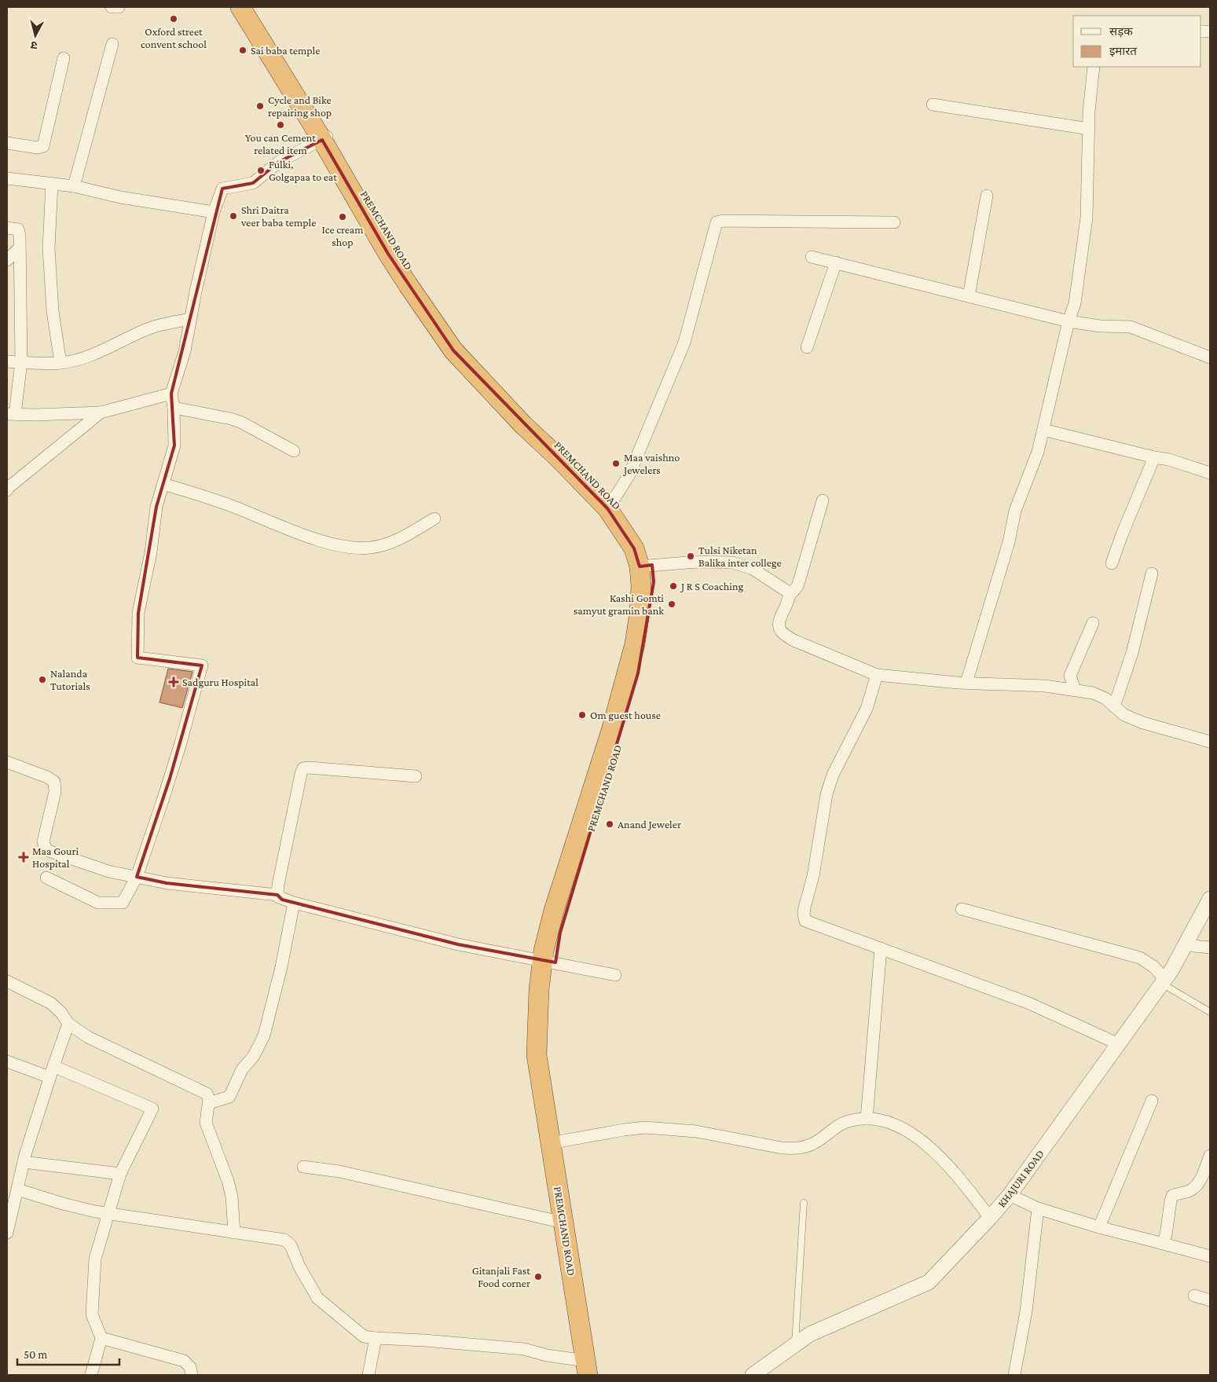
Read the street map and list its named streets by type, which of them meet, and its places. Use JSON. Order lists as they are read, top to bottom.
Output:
{
  "streets": {
    "highway": ["PREMCHAND ROAD"],
    "street": ["KHAJURI ROAD"]
  },
  "places": {
    "other": [
      "Oxford street convent school",
      "Sai baba temple",
      "Cycle and Bike repairing shop",
      "You can Cement related item",
      "Fulki, Golgapaa to eat",
      "Shri Daitra veer baba temple",
      "Ice cream shop",
      "Maa vaishno Jewelers",
      "Tulsi Niketan Balika inter college",
      "J R S Coaching",
      "Kashi Gomti samyut gramin bank",
      "Nalanda Tutorials",
      "Om guest house",
      "Anand Jeweler",
      "Gitanjali Fast Food corner"
    ],
    "health": ["Sadguru Hospital", "Maa Gouri Hospital"]
  },
  "legend": ["सड़क", "इमारत"],
  "scale_bar": "50 m",
  "north": "bottom"
}
